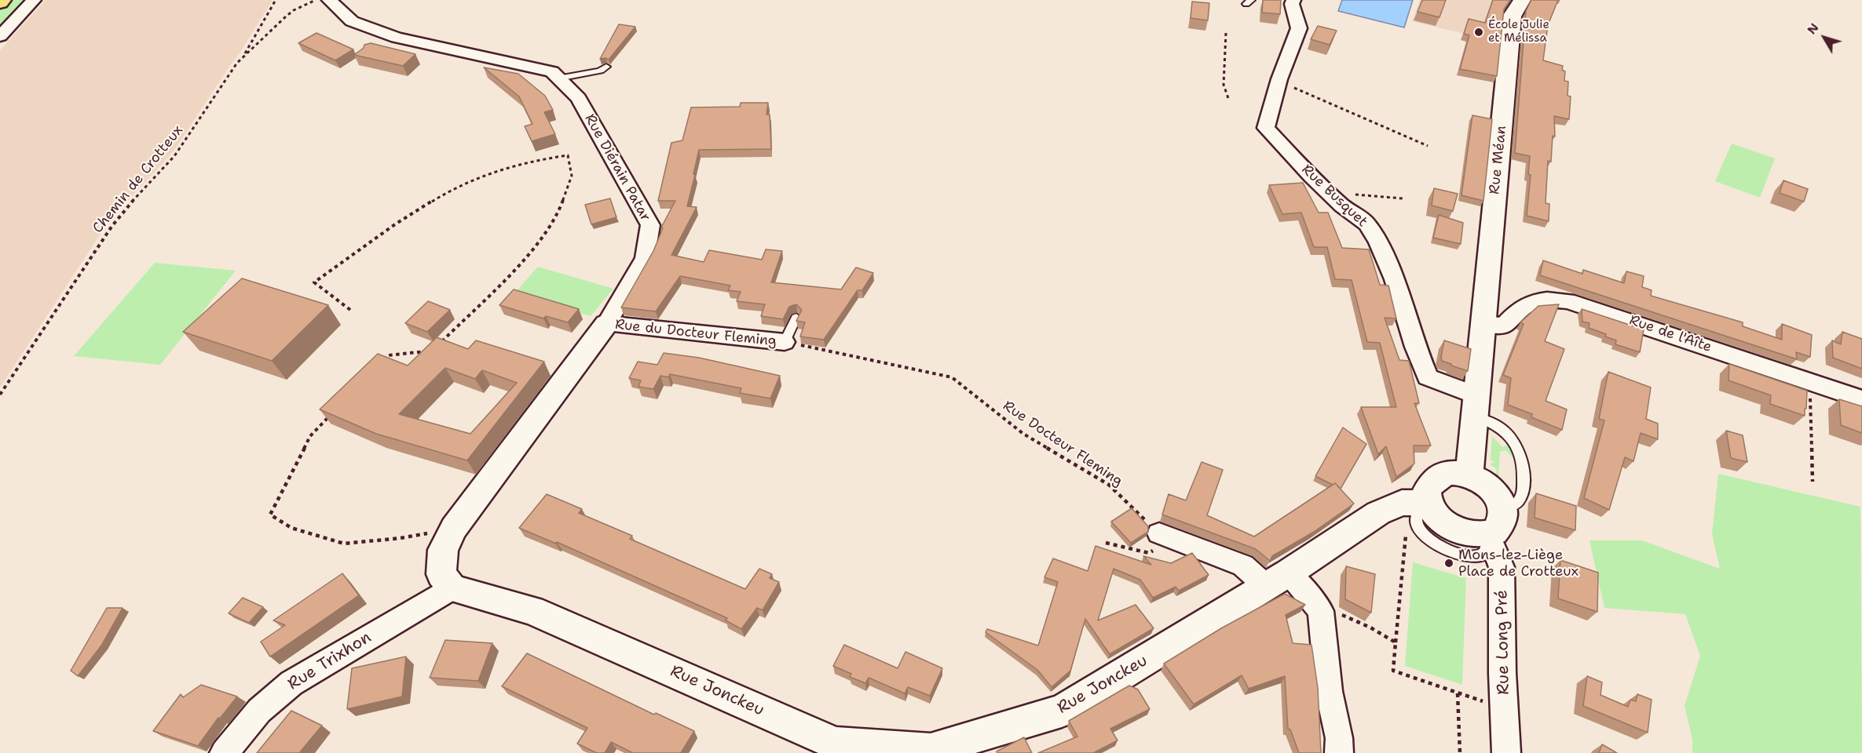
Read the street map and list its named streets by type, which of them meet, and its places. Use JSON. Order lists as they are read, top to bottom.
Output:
{
  "streets": {
    "street": [
      "Rue Méan",
      "Rue Diérain Patar",
      "Rue Busquet",
      "Rue du Docteur Fleming",
      "Rue de l'Aîte",
      "Rue Long Pré",
      "Rue Trixhon",
      "Rue Jonckeu"
    ],
    "path": ["Chemin de Crotteux", "Rue Docteur Fleming"]
  },
  "crossings": [
    ["Rue Méan", "Rue Busquet"],
    ["Rue Méan", "Rue de l'Aîte"],
    ["Rue Méan", "Rue Long Pré"],
    ["Rue Méan", "Rue Jonckeu"],
    ["Rue Diérain Patar", "Rue du Docteur Fleming"],
    ["Rue Diérain Patar", "Rue Trixhon"],
    ["Rue Diérain Patar", "Rue Jonckeu"],
    ["Rue du Docteur Fleming", "Rue Docteur Fleming"],
    ["Rue Long Pré", "Rue Jonckeu"],
    ["Rue Trixhon", "Rue Jonckeu"]
  ],
  "places": ["École Julie et Mélissa", "Mons-lez-Liège Place de Crotteux"],
  "north": "top left"
}
